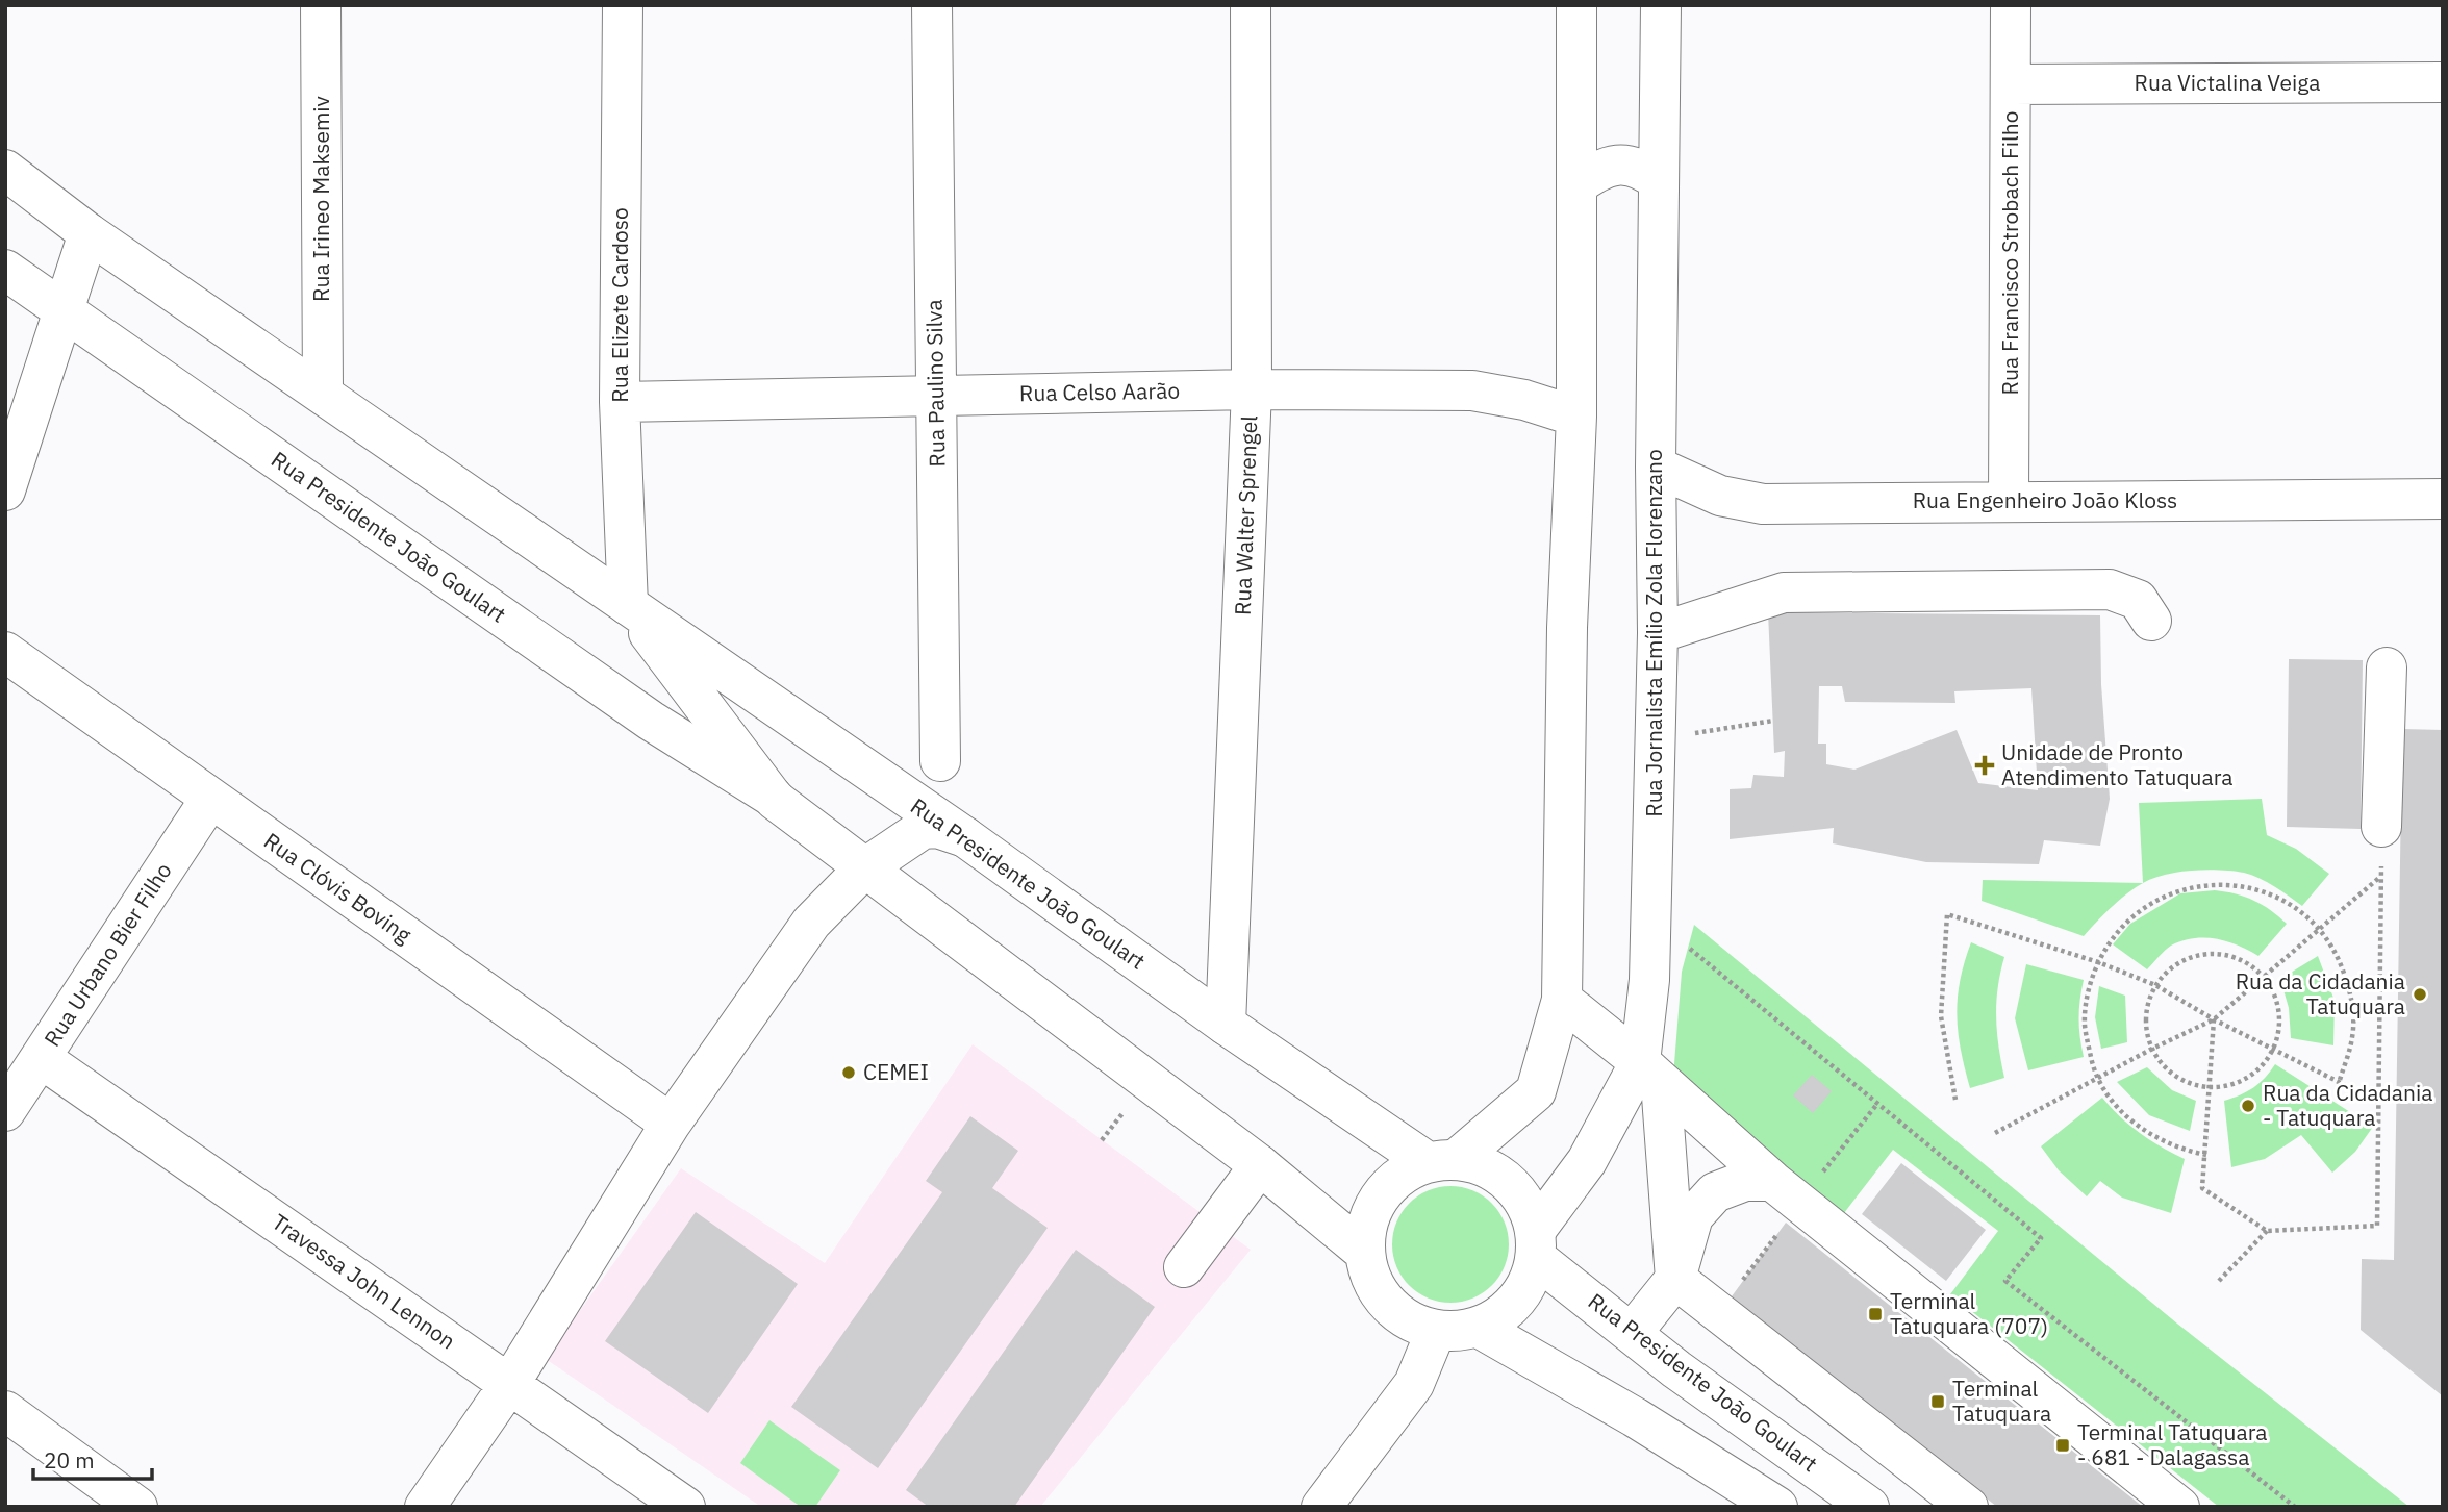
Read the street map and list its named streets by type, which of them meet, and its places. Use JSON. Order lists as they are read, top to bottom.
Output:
{
  "streets": {
    "street": [
      "Rua Victalina Veiga",
      "Rua Irineo Maksemiv",
      "Rua Francisco Strobach Filho",
      "Rua Elizete Cardoso",
      "Rua Paulino Silva",
      "Rua Celso Aarão",
      "Rua Engenheiro João Kloss",
      "Rua Walter Sprengel",
      "Rua Presidente João Goulart",
      "Rua Jornalista Emílio Zola Florenzano",
      "Rua Clóvis Boving",
      "Rua Urbano Bier Filho",
      "Travessa John Lennon"
    ]
  },
  "crossings": [
    ["Rua Victalina Veiga", "Rua Francisco Strobach Filho"],
    ["Rua Irineo Maksemiv", "Rua Presidente João Goulart"],
    ["Rua Francisco Strobach Filho", "Rua Engenheiro João Kloss"],
    ["Rua Elizete Cardoso", "Rua Celso Aarão"],
    ["Rua Elizete Cardoso", "Rua Presidente João Goulart"],
    ["Rua Paulino Silva", "Rua Celso Aarão"],
    ["Rua Celso Aarão", "Rua Walter Sprengel"],
    ["Rua Engenheiro João Kloss", "Rua Jornalista Emílio Zola Florenzano"],
    ["Rua Walter Sprengel", "Rua Presidente João Goulart"],
    ["Rua Presidente João Goulart", "Rua Jornalista Emílio Zola Florenzano"],
    ["Rua Clóvis Boving", "Rua Urbano Bier Filho"],
    ["Rua Urbano Bier Filho", "Travessa John Lennon"]
  ],
  "places": {
    "health": ["Unidade de Pronto Atendimento Tatuquara"],
    "other": ["Rua da Cidadania Tatuquara", "CEMEI", "Rua da Cidadania - Tatuquara"],
    "transit": ["Terminal Tatuquara (707)", "Terminal Tatuquara", "Terminal Tatuquara - 681 - Dalagassa"]
  },
  "scale_bar": "20 m"
}
